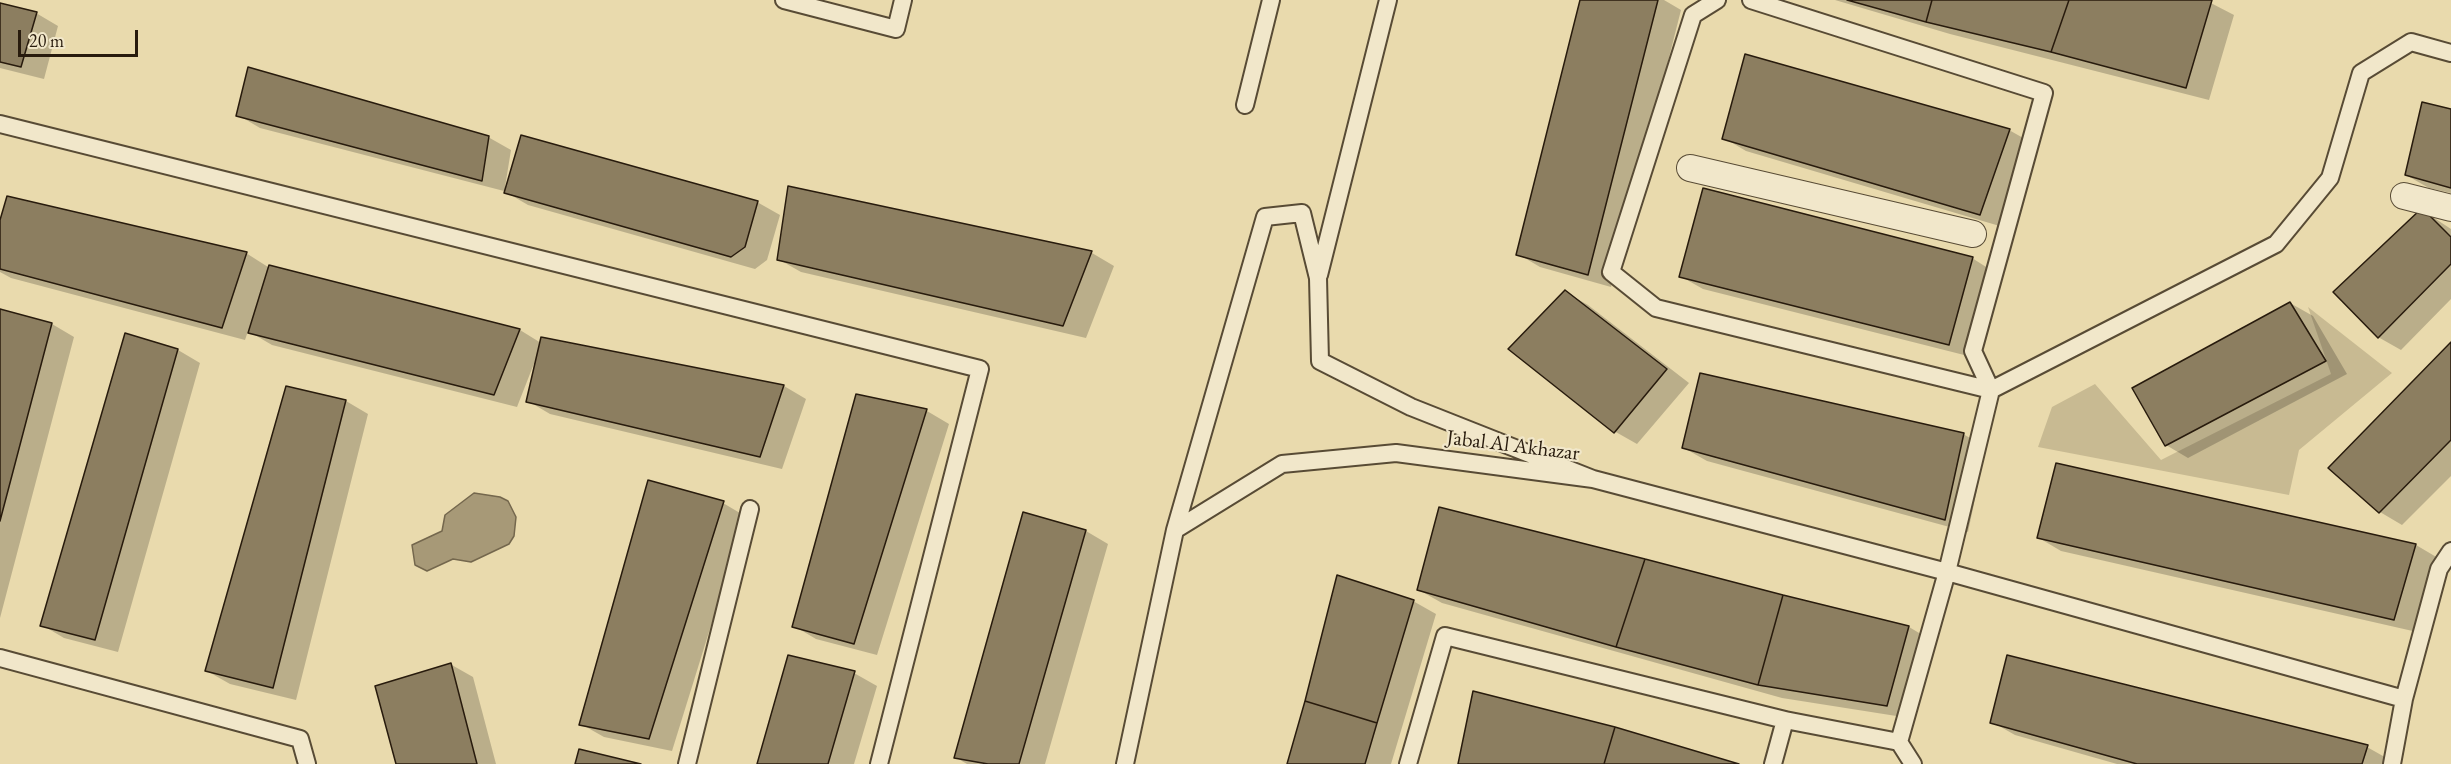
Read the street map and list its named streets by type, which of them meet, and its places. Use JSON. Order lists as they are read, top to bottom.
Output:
{
  "streets": {
    "lane": ["Jabal Al Akhazar"]
  },
  "scale_bar": "20 m"
}
